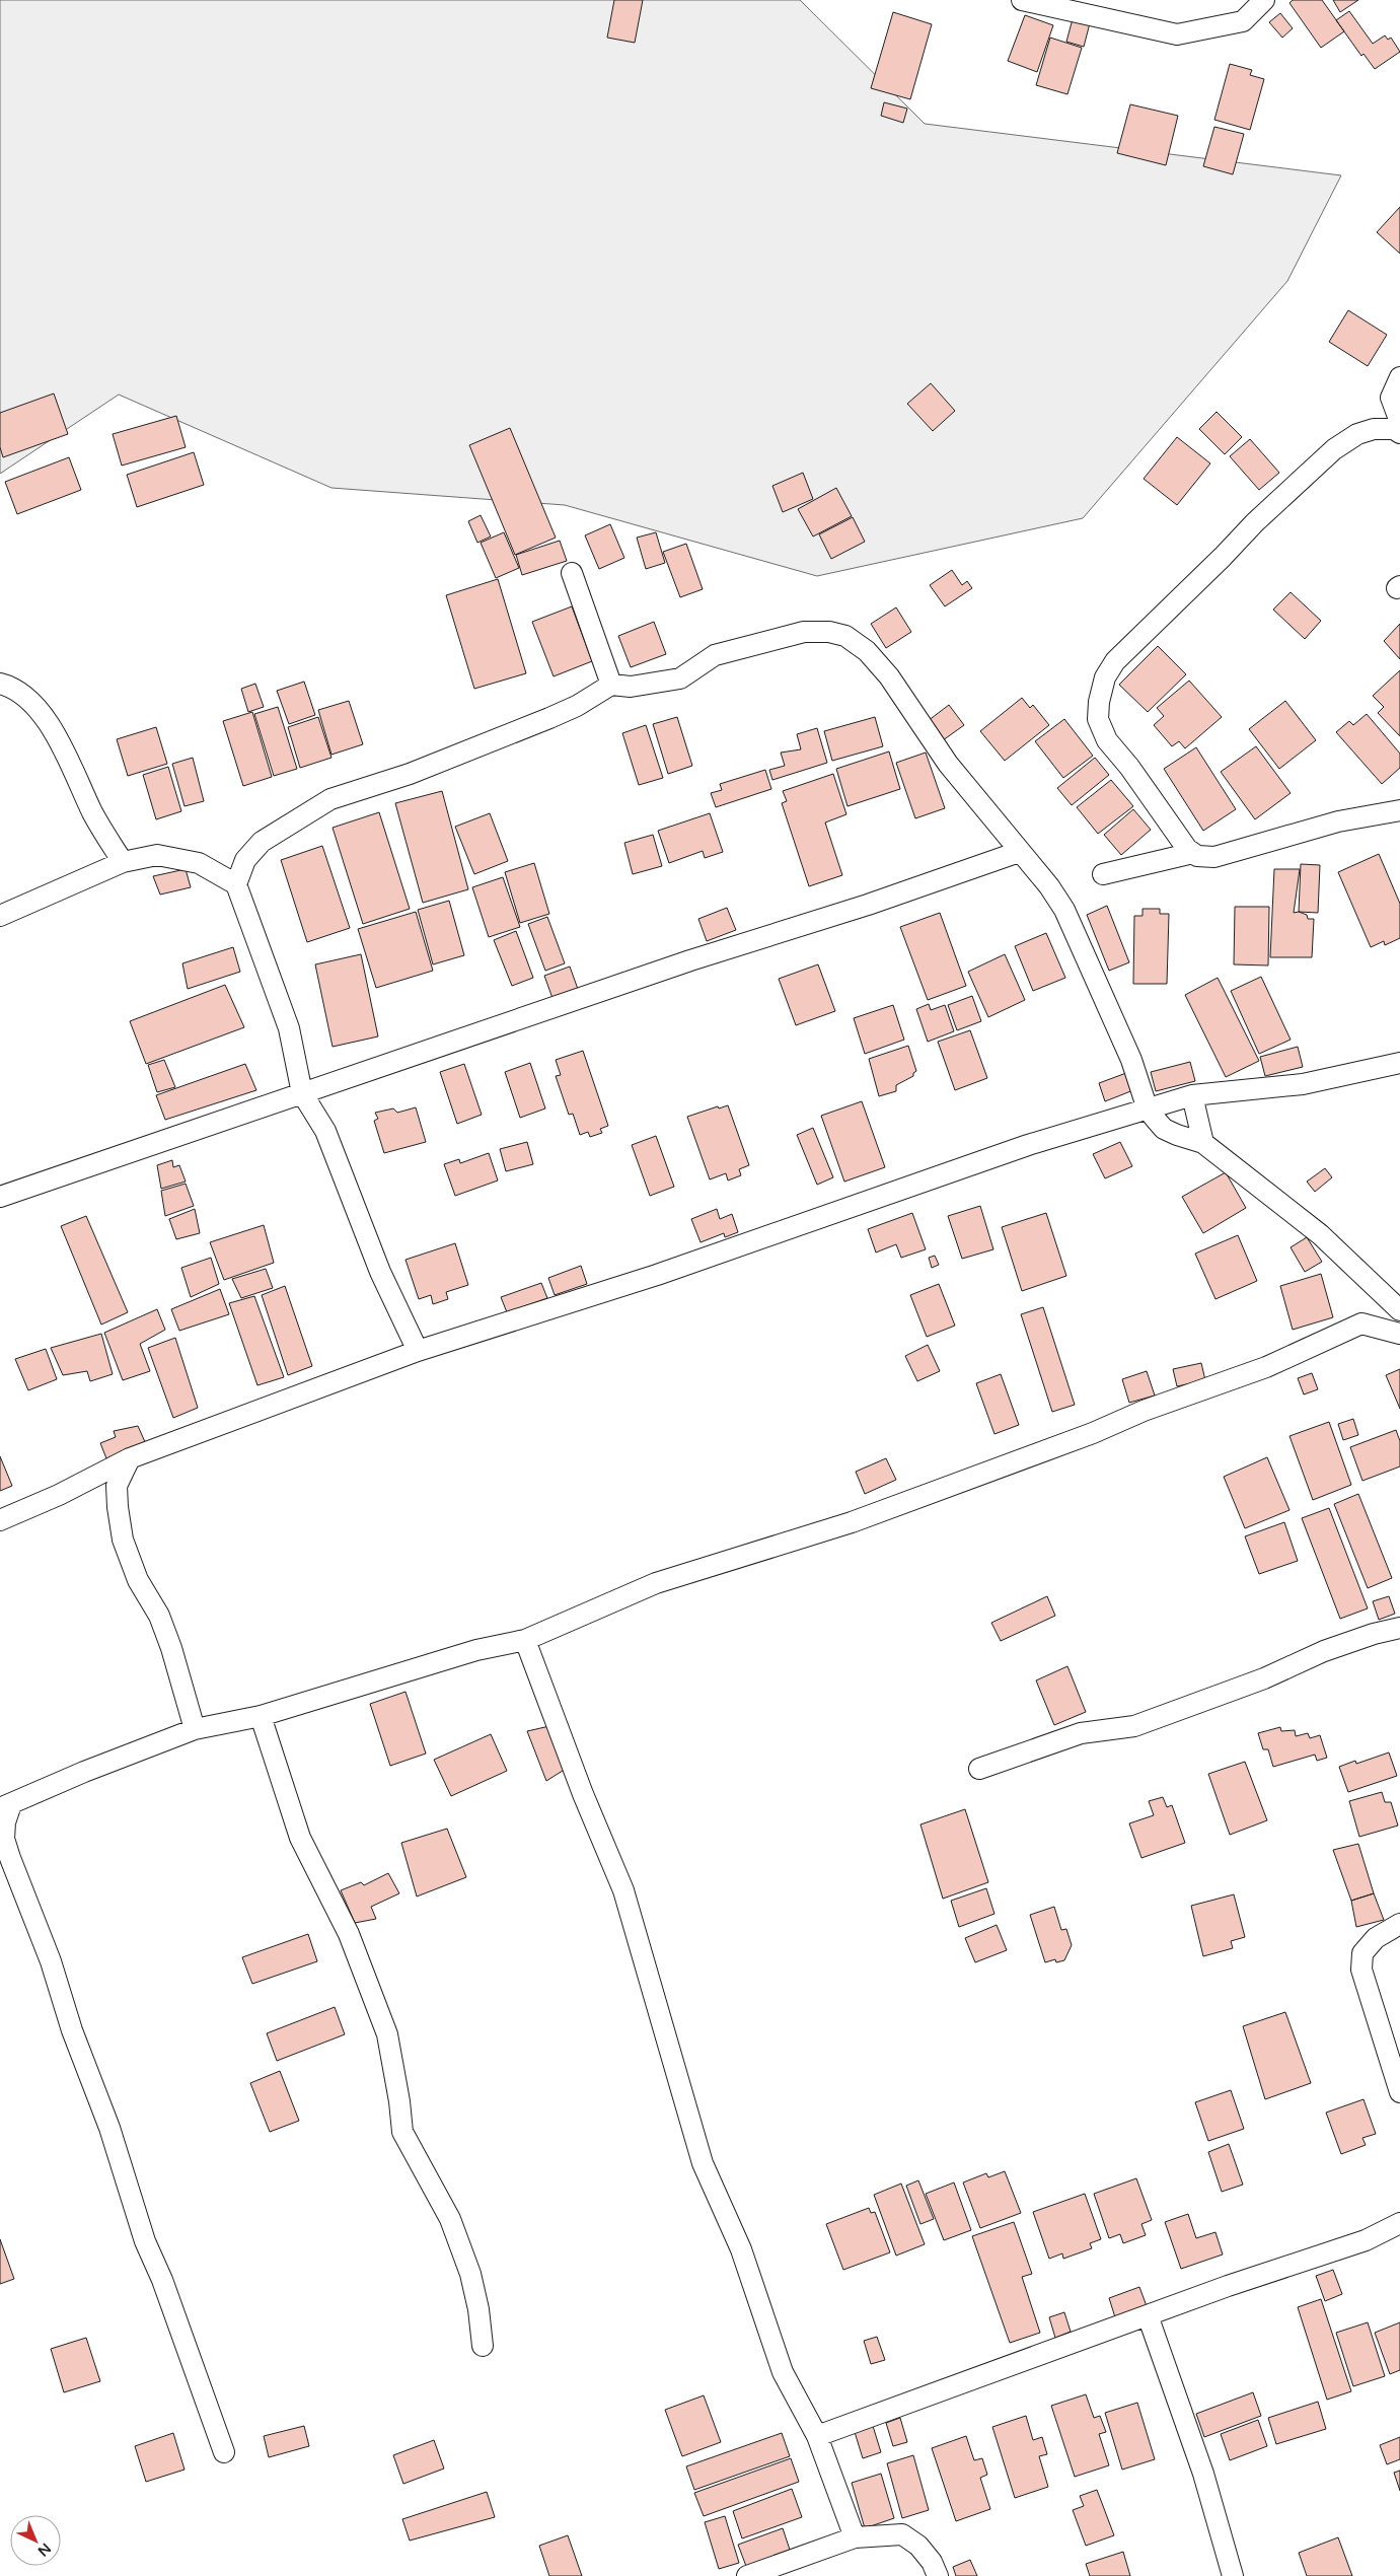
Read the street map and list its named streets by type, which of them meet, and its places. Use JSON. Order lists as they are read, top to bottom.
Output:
{
  "north": "bottom right"
}
